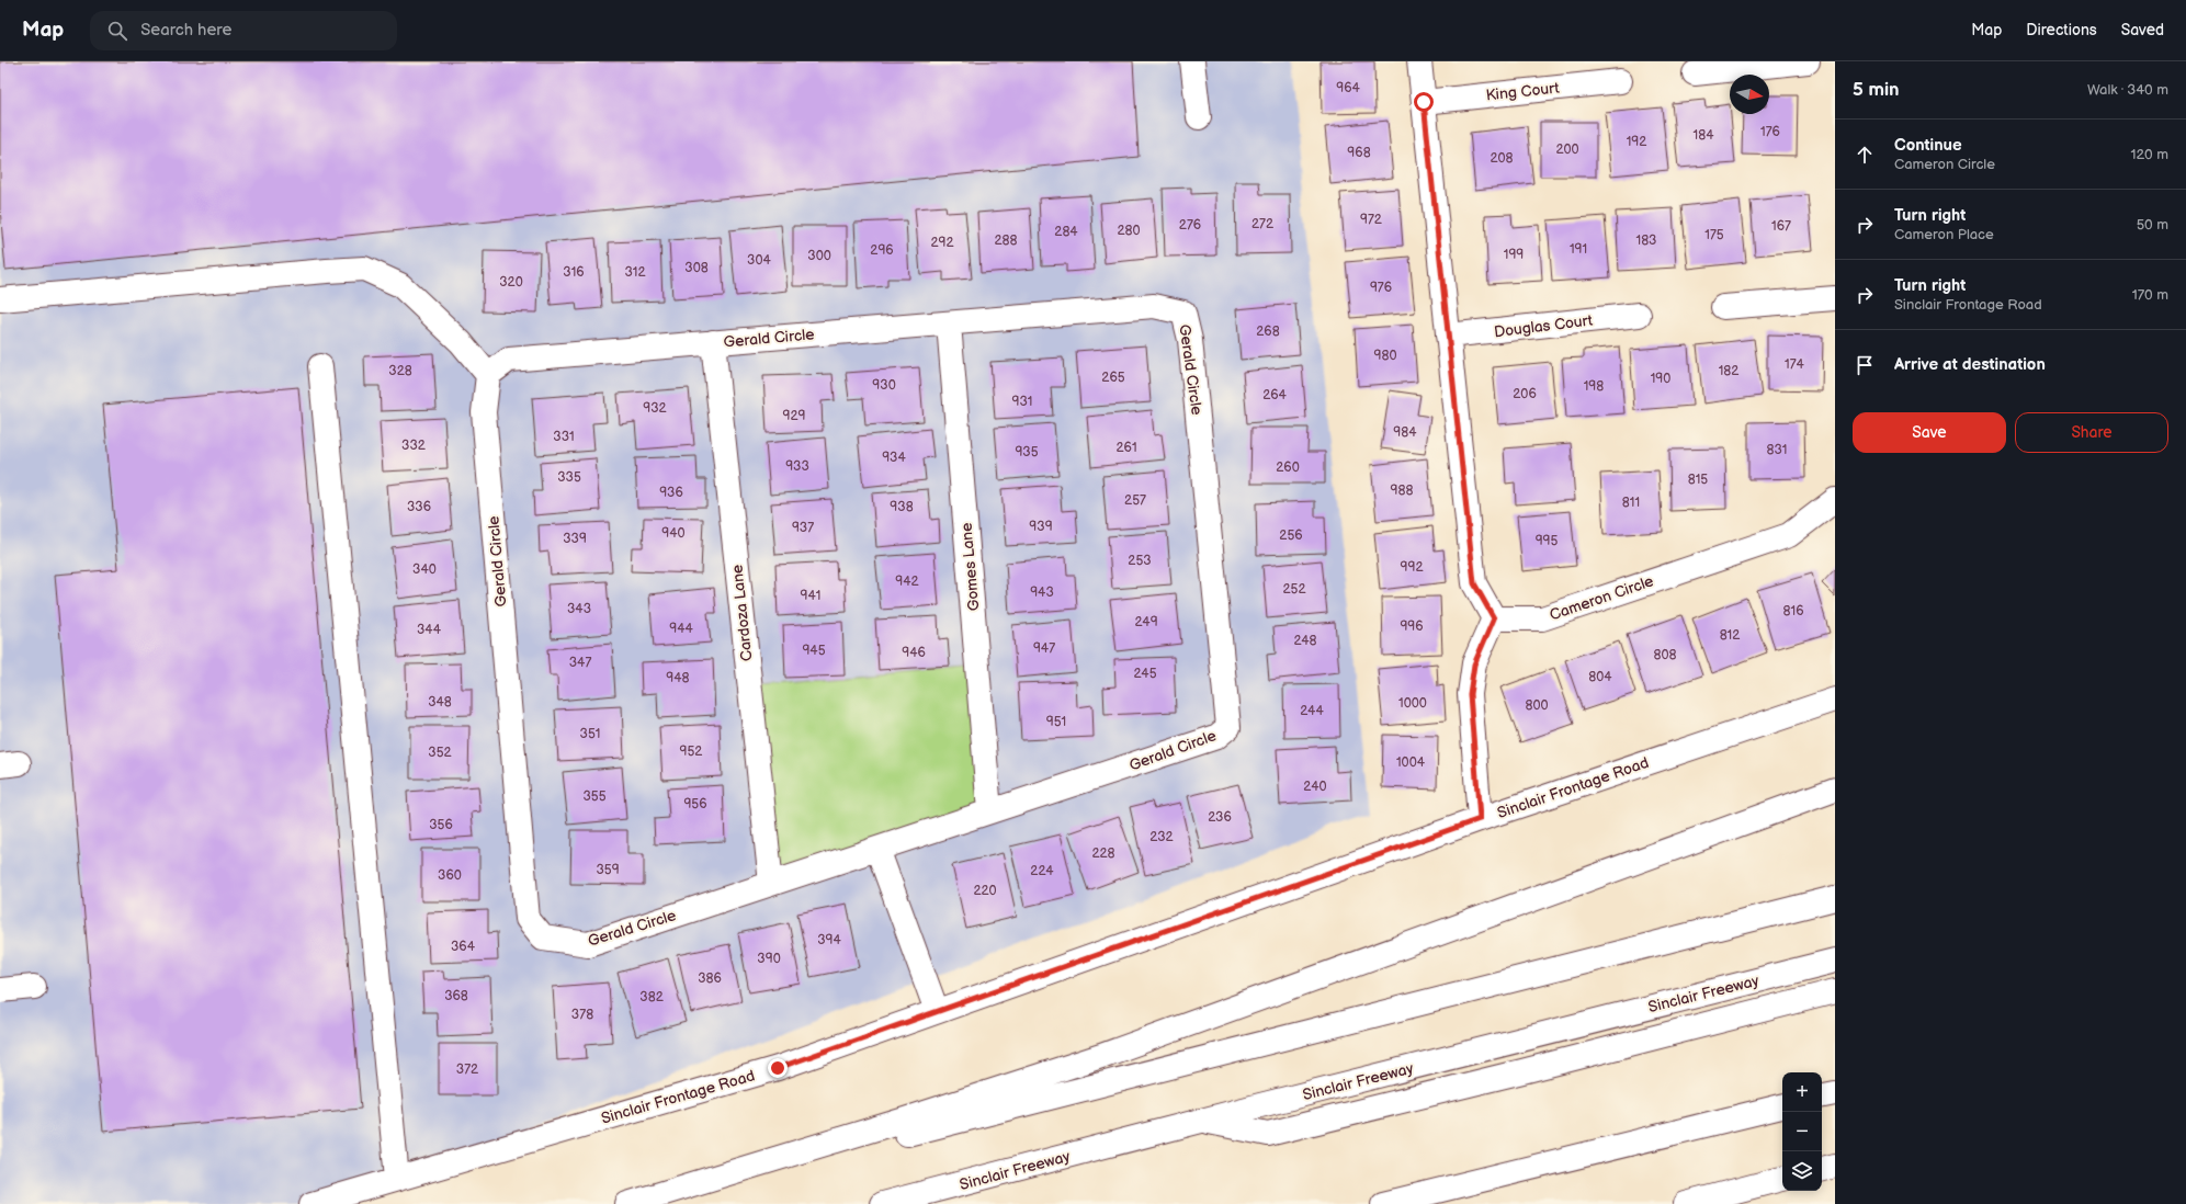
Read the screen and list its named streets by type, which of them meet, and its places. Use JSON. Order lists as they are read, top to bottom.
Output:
{
  "streets": {
    "main road": [
      "King Court",
      "Douglas Court",
      "Gerald Circle",
      "Gomes Lane",
      "Cameron Circle",
      "Cardoza Lane",
      "Sinclair Frontage Road",
      "Sinclair Freeway"
    ]
  },
  "crossings": [
    ["Gerald Circle", "Gomes Lane"],
    ["Gerald Circle", "Cardoza Lane"]
  ],
  "house_numbers": [
    "964",
    "176",
    "184",
    "192",
    "200",
    "968",
    "208",
    "972",
    "272",
    "276",
    "167",
    "280",
    "284",
    "175",
    "288",
    "183",
    "292",
    "191",
    "296",
    "199",
    "300",
    "304",
    "308",
    "316",
    "312",
    "320",
    "976",
    "268",
    "980",
    "174",
    "328",
    "182",
    "265",
    "190",
    "930",
    "198",
    "206",
    "264",
    "931",
    "932",
    "929",
    "984",
    "331",
    "332",
    "261",
    "831",
    "935",
    "934",
    "933",
    "260",
    "335",
    "815",
    "988",
    "936",
    "257",
    "811",
    "336",
    "938",
    "939",
    "937",
    "940",
    "256",
    "339",
    "995",
    "253",
    "992",
    "340",
    "942",
    "252",
    "943",
    "941",
    "343",
    "816",
    "249",
    "996",
    "944",
    "344",
    "812",
    "248",
    "947",
    "945",
    "946",
    "808",
    "347",
    "245",
    "804",
    "948",
    "348",
    "1000",
    "800",
    "244",
    "951",
    "351",
    "952",
    "352",
    "1004",
    "240",
    "355",
    "956",
    "236",
    "356",
    "232",
    "228",
    "359",
    "224",
    "360",
    "220",
    "394",
    "364",
    "390",
    "386",
    "368",
    "382",
    "378",
    "372"
  ],
  "north": "right",
  "page": {
    "header": "Map",
    "search": "Search here",
    "nav": ["Map", "Directions", "Saved"],
    "heading": ["5 min", "Walk · 340 m"],
    "list": [
      ["Continue", "Cameron Circle", "120 m"],
      ["Turn right", "Cameron Place", "50 m"],
      ["Turn right", "Sinclair Frontage Road", "170 m"],
      "Arrive at destination"
    ],
    "buttons": ["Save", "Share"],
    "map_buttons": ["+", "−"]
  }
}
